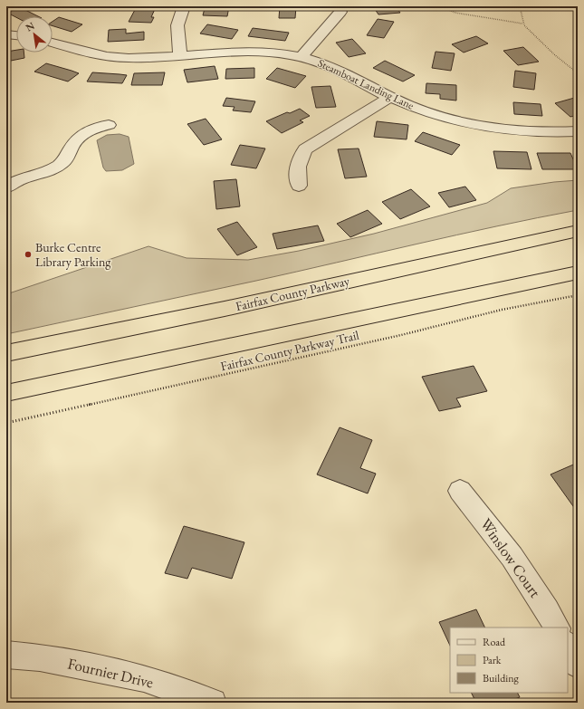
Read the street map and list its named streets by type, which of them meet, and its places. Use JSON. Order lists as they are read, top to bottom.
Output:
{
  "streets": {
    "highway": ["Fairfax County Parkway"],
    "street": ["Steamboat Landing Lane", "Winslow Court", "Fournier Drive"],
    "path": ["Fairfax County Parkway Trail"]
  },
  "places": ["Burke Centre Library Parking"],
  "legend": ["Road", "Park", "Building"],
  "north": "top left"
}
